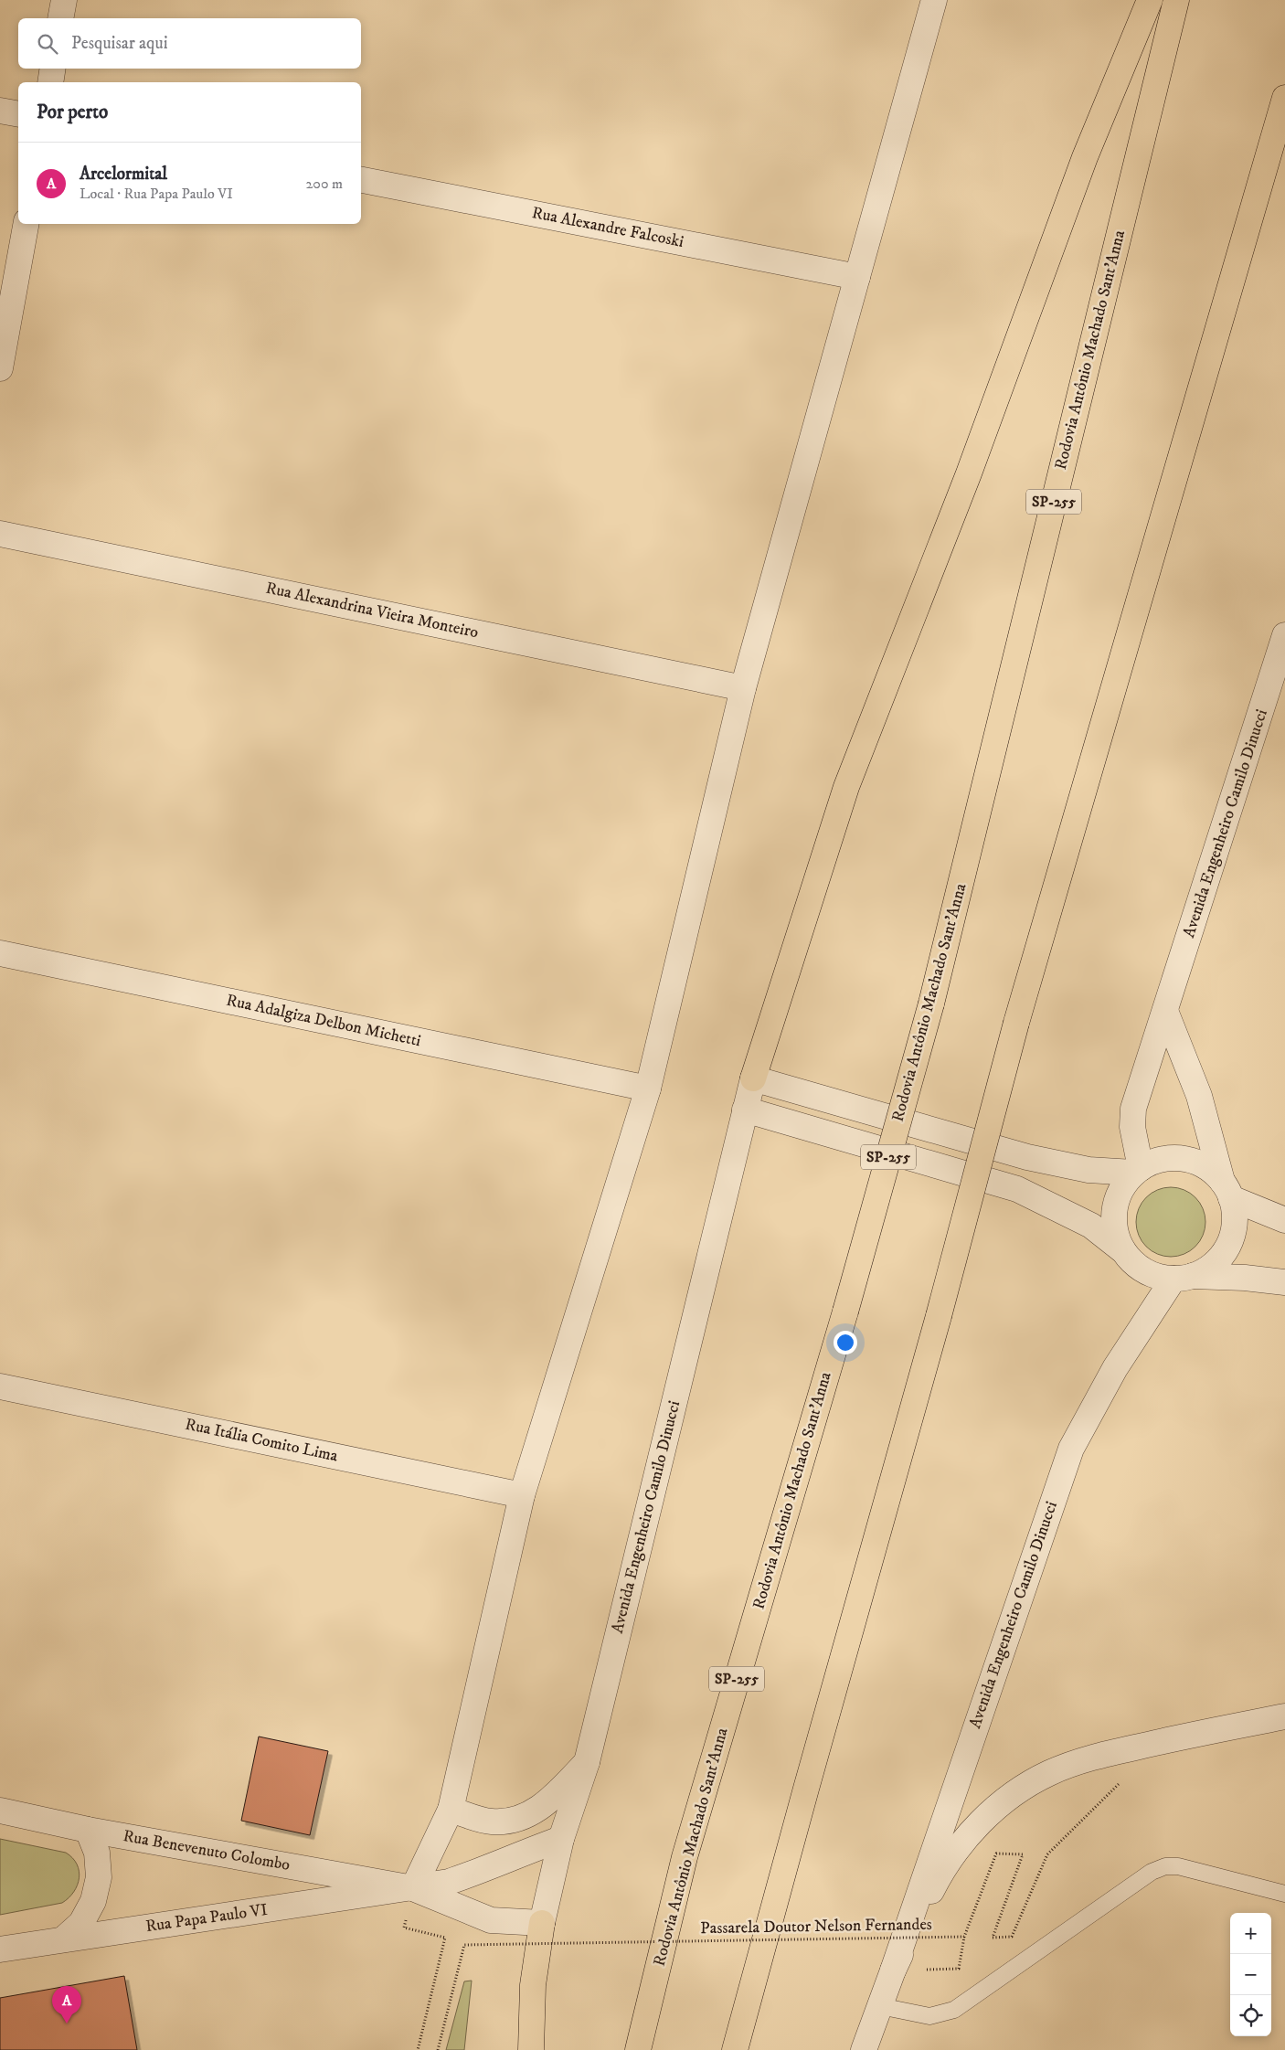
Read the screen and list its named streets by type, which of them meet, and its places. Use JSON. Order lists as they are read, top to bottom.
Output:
{
  "streets": {
    "highway": ["Rodovia Antônio Machado Sant'Anna", "SP-255"],
    "street": [
      "Rua Alexandre Falcoski",
      "Rua Alexandrina Vieira Monteiro",
      "Avenida Engenheiro Camilo Dinucci",
      "Rua Adalgiza Delbon Michetti",
      "Rua Itália Comito Lima",
      "Rua Benevenuto Colombo",
      "Rua Papa Paulo VI"
    ],
    "path": ["Passarela Doutor Nelson Fernandes"]
  },
  "crossings": [
    ["Avenida Engenheiro Camilo Dinucci", "Rua Benevenuto Colombo"],
    ["Rua Benevenuto Colombo", "Rua Papa Paulo VI"]
  ],
  "page": {
    "search": "Pesquisar aqui",
    "heading": "Por perto",
    "list": [
      {
        "mark": "A",
        "name": "Arcelormital",
        "note": "Local · Rua Papa Paulo VI",
        "value": "200 m"
      }
    ],
    "map_buttons": ["+", "−"],
    "pins": "A"
  }
}
